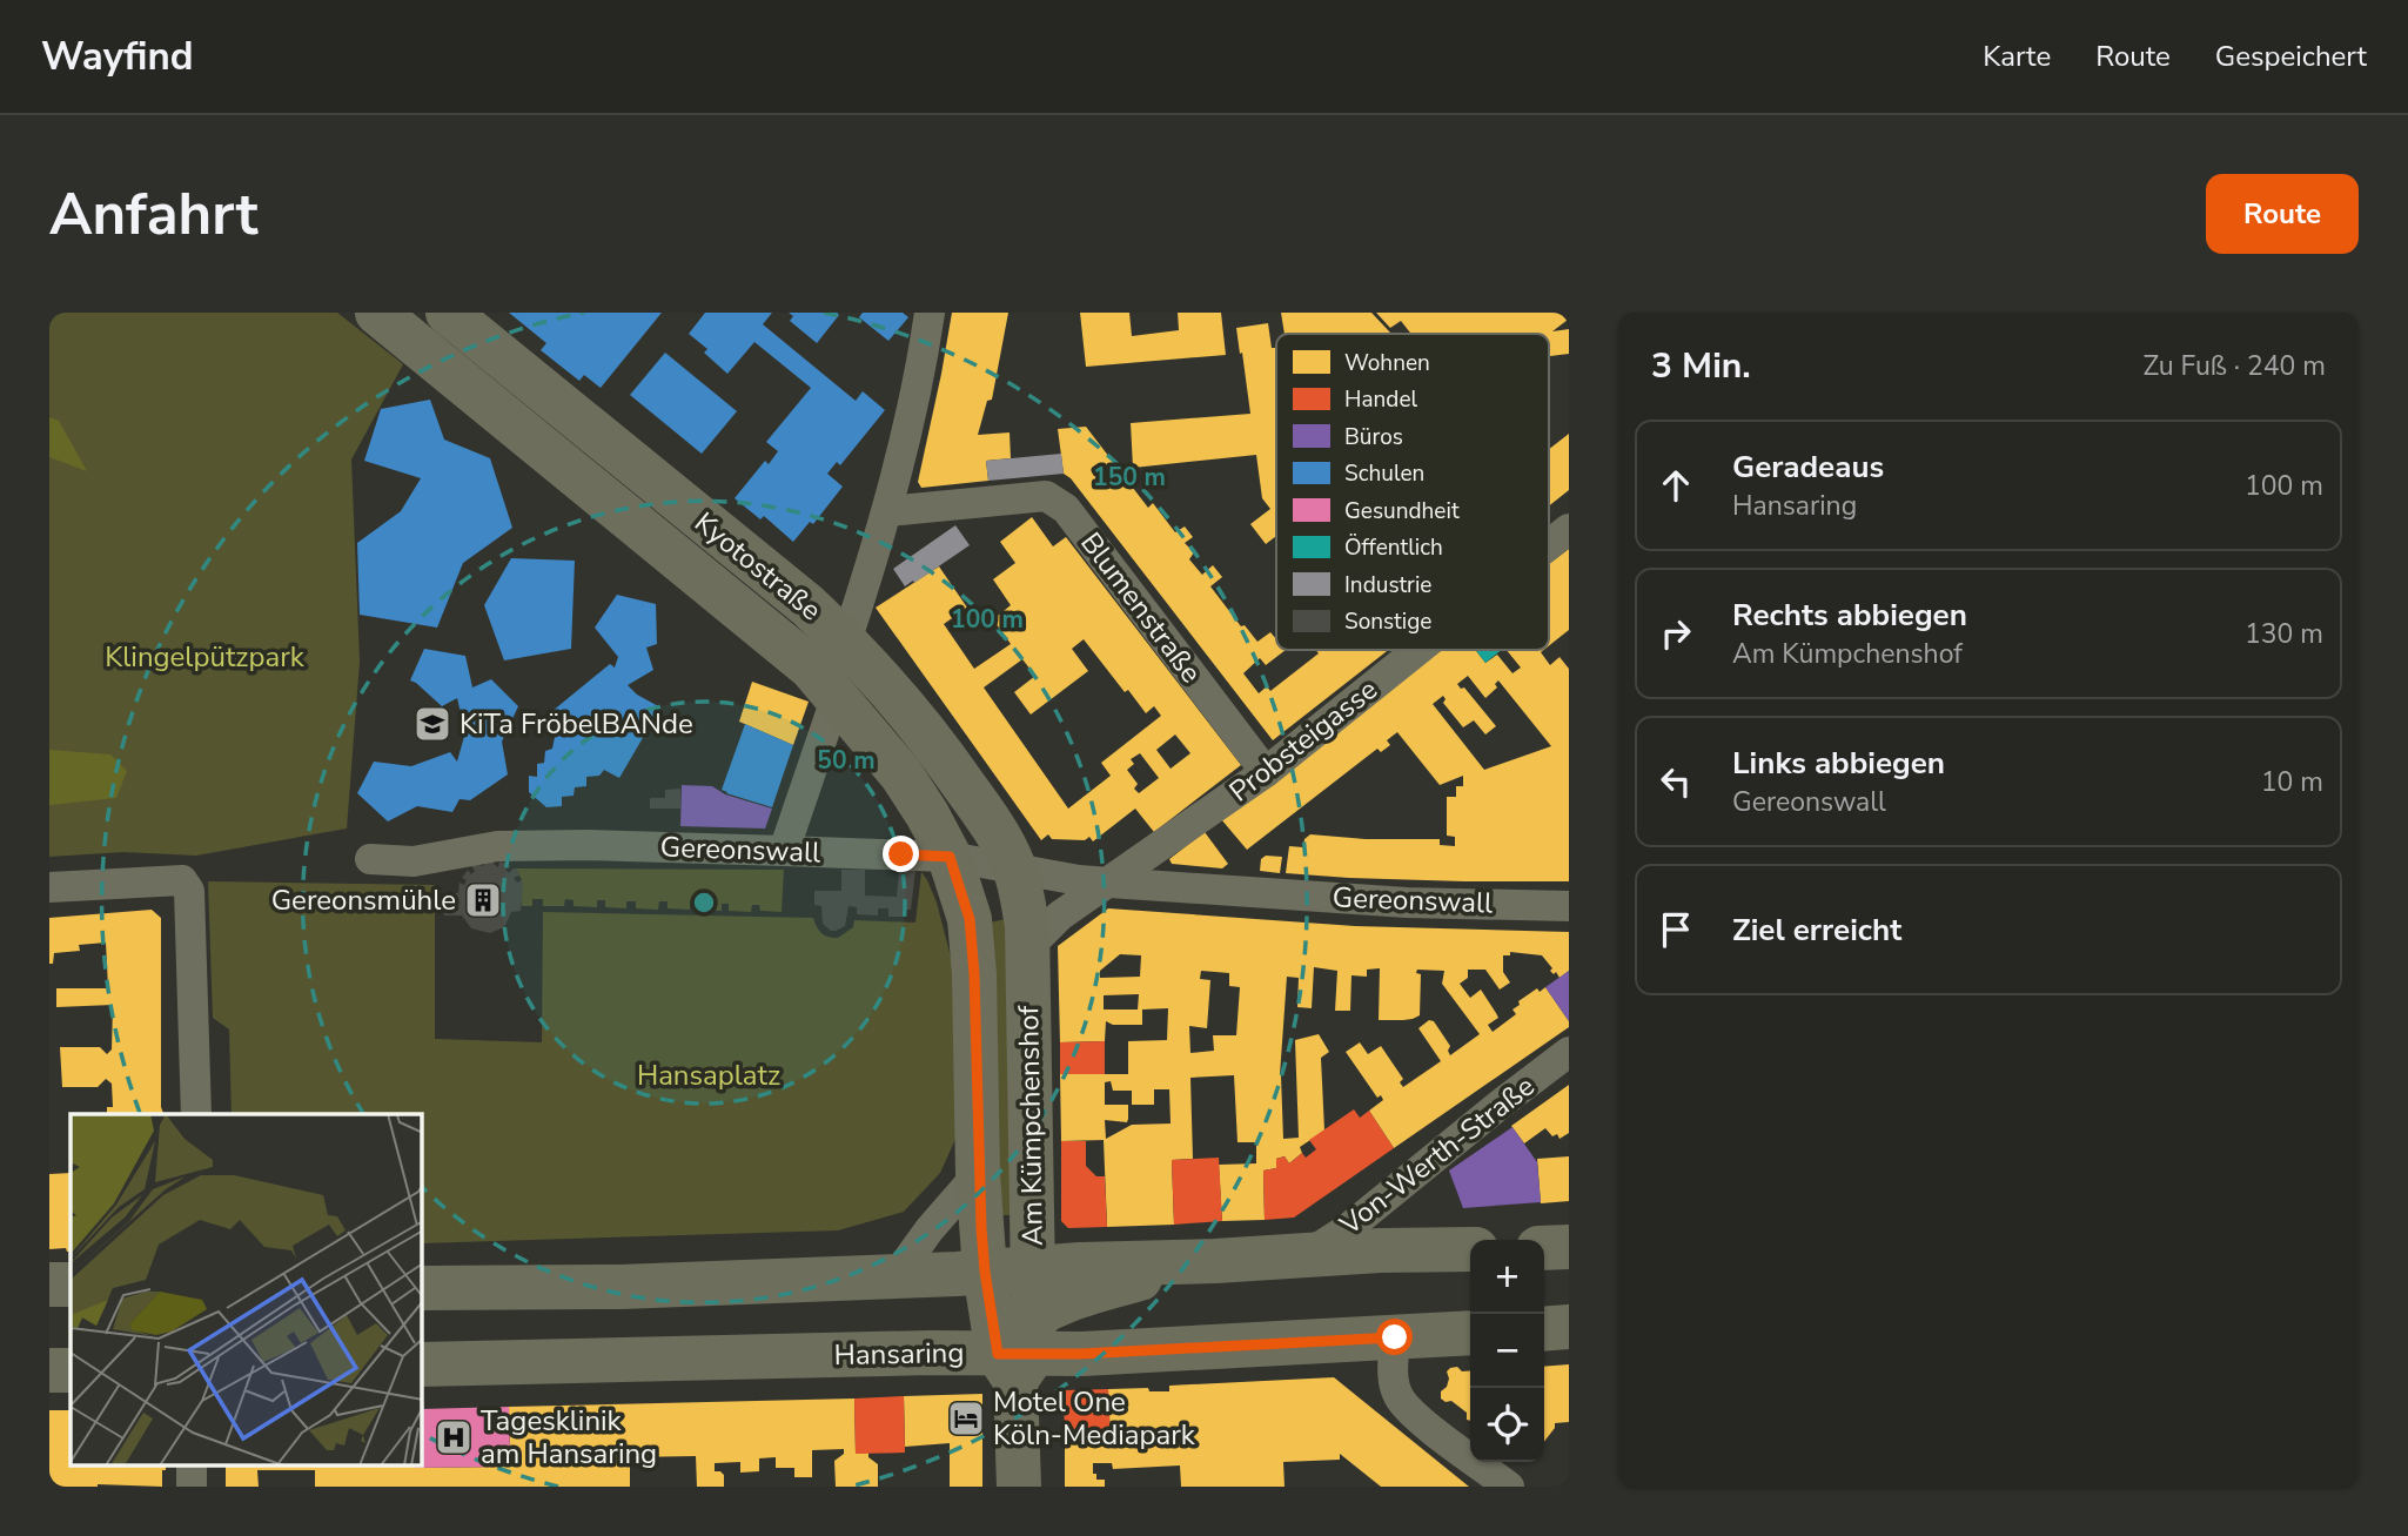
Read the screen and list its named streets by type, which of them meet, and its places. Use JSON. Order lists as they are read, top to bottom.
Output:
{
  "streets": {
    "main road": ["Kyotostraße", "Am Kümpchenshof", "Hansaring"],
    "street": [
      "Blumenstraße",
      "Probsteigasse",
      "Gereonswall",
      "Von-Werth-Straße"
    ]
  },
  "crossings": [
    ["Kyotostraße", "Gereonswall"],
    ["Kyotostraße", "Am Kümpchenshof"],
    ["Blumenstraße", "Probsteigasse"],
    ["Probsteigasse", "Gereonswall"],
    ["Gereonswall", "Am Kümpchenshof"],
    ["Am Kümpchenshof", "Hansaring"]
  ],
  "parks": ["Klingelpützpark", "Hansaplatz"],
  "places": {
    "school or university": ["KiTa FröbelBANde"],
    "building": ["Gereonsmühle"],
    "hotel": ["Motel One Köln-Mediapark"],
    "hospital": ["Tagesklinik am Hansaring"]
  },
  "legend": [
    "Wohnen",
    "Handel",
    "Büros",
    "Schulen",
    "Gesundheit",
    "Öffentlich",
    "Industrie",
    "Sonstige"
  ],
  "page": {
    "header": "Wayfind",
    "nav": ["Karte", "Route", "Gespeichert"],
    "buttons": "Route",
    "title": "Anfahrt",
    "heading": ["3 Min.", "Zu Fuß · 240 m"],
    "list": [
      ["Geradeaus", "Hansaring", "100 m"],
      ["Rechts abbiegen", "Am Kümpchenshof", "130 m"],
      ["Links abbiegen", "Gereonswall", "10 m"],
      "Ziel erreicht"
    ],
    "map_buttons": ["+", "−"]
  },
  "rings": ["150 m", "100 m", "50 m"]
}
